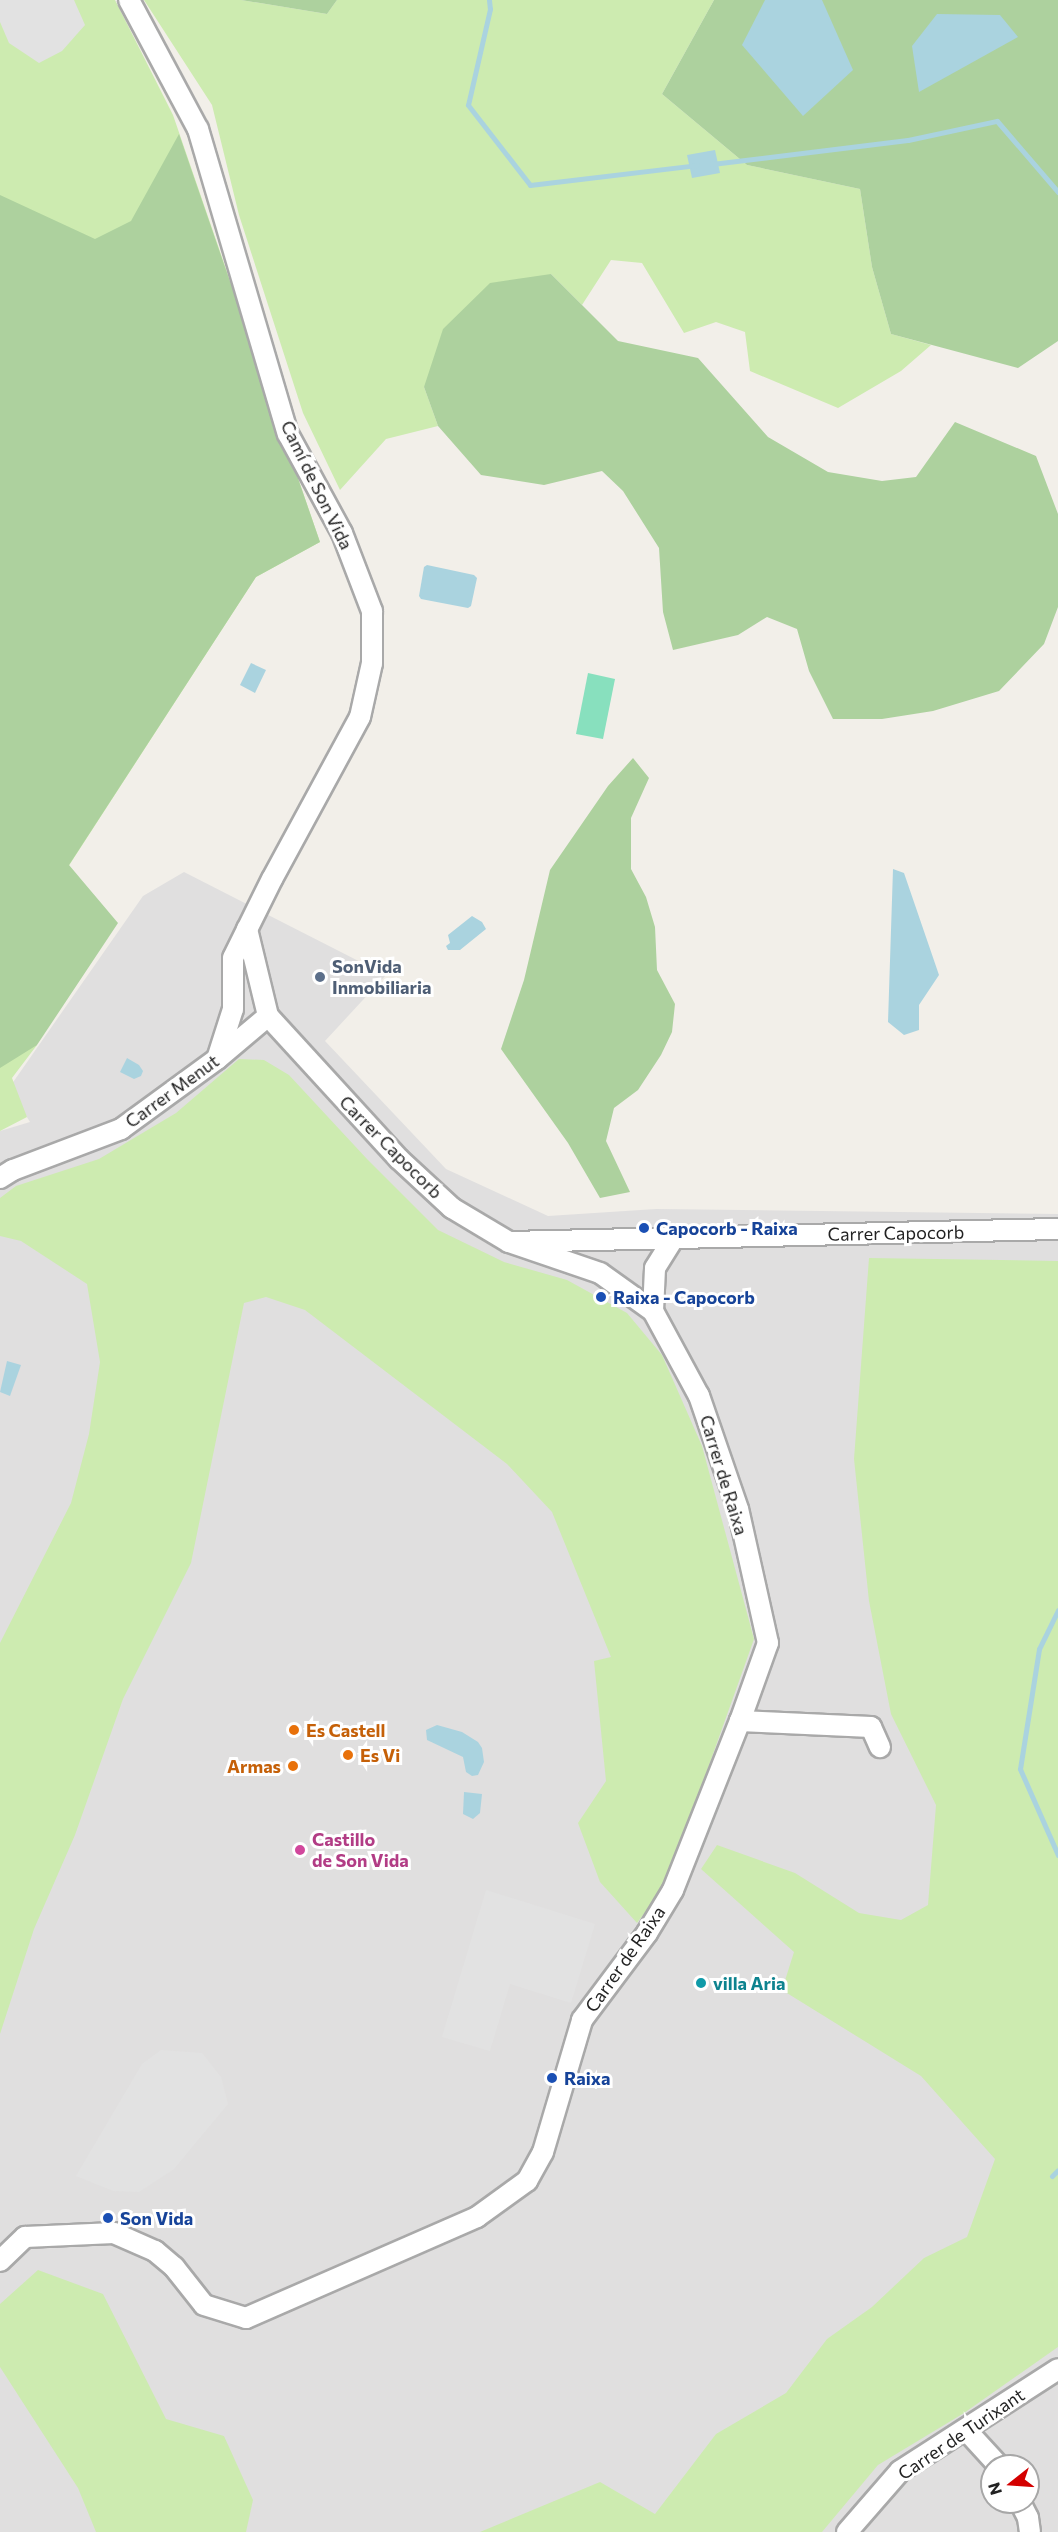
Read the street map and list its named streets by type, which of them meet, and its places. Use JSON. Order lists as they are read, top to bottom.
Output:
{
  "streets": {
    "street": [
      "Camí de Son Vida",
      "Carrer Menut",
      "Carrer Capocorb",
      "Carrer de Raixa",
      "Carrer de Turixant"
    ]
  },
  "crossings": [
    ["Camí de Son Vida", "Carrer Menut"],
    ["Camí de Son Vida", "Carrer Capocorb"],
    ["Carrer Menut", "Carrer Capocorb"],
    ["Carrer Capocorb", "Carrer de Raixa"]
  ],
  "places": [
    "SonVida Inmobiliaria",
    "Capocorb - Raixa",
    "Raixa - Capocorb",
    "Es Castell",
    "Es Vi",
    "Armas",
    "Castillo de Son Vida",
    "villa Aria",
    "Raixa",
    "Son Vida"
  ],
  "north": "left"
}
